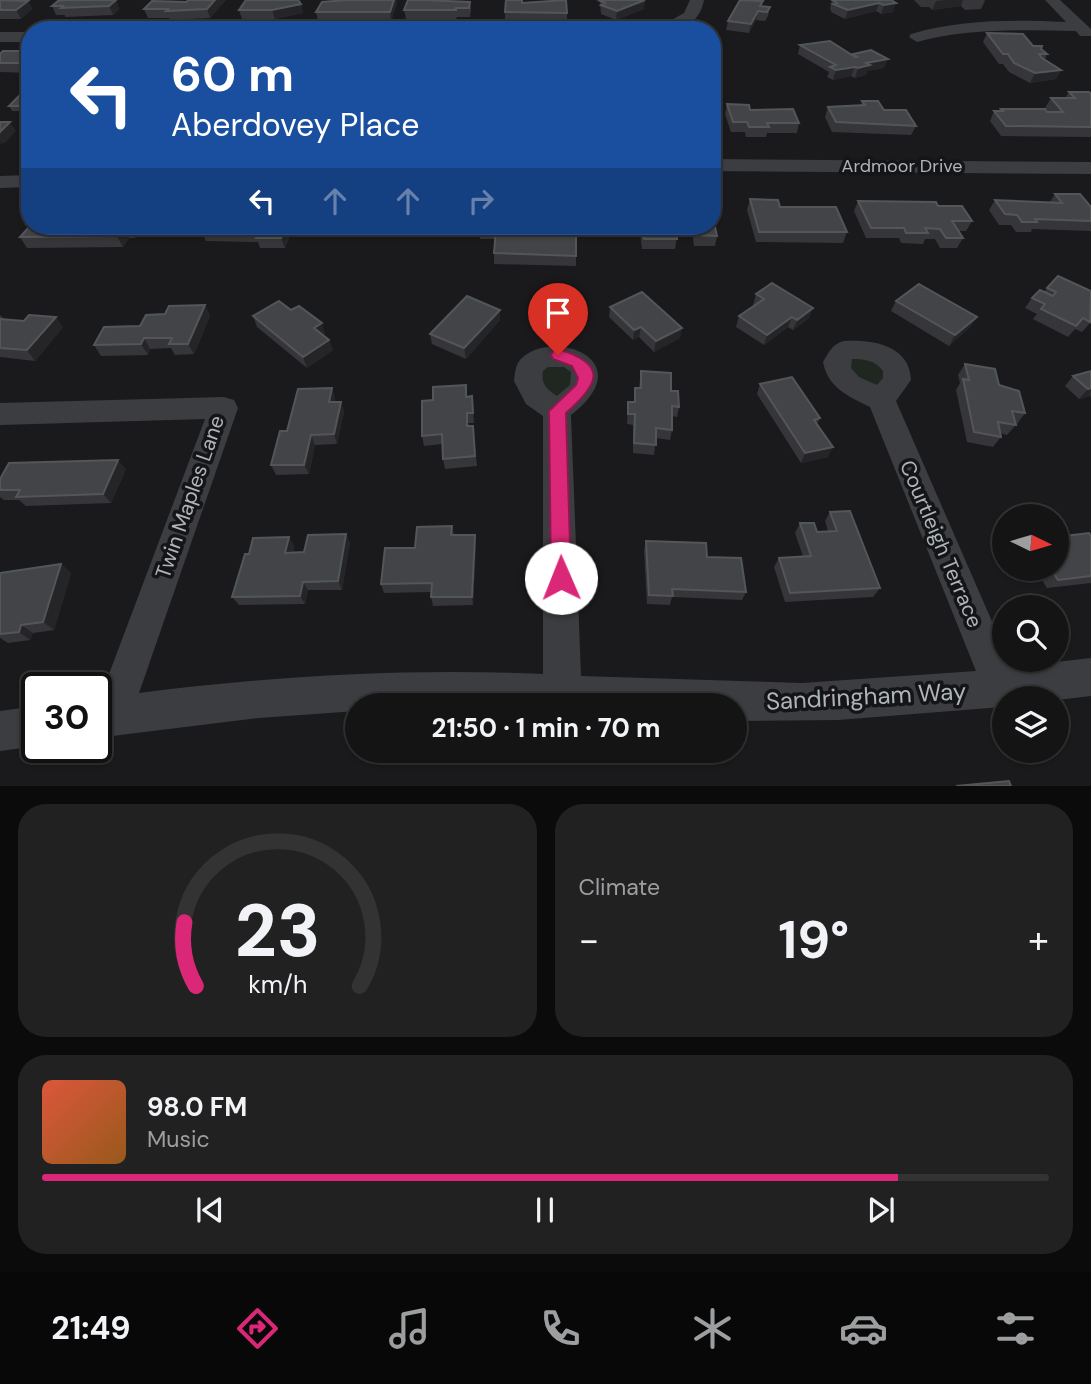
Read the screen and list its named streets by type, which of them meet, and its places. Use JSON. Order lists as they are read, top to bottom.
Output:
{
  "streets": {
    "street": [
      "Ardmoor Drive",
      "Twin Maples Lane",
      "Courtleigh Terrace",
      "Sandringham Way"
    ]
  },
  "north": "right",
  "page": {
    "turn": ["60 m", "Aberdovey Place"],
    "limit": "30",
    "trip": "21:50 · 1 min · 70 m",
    "tile": "Climate",
    "heat": ["−", "19°", "+"],
    "song": ["98.0 FM", "Music"],
    "tabs": "21:49",
    "gauge": ["23", "km/h"]
  }
}
